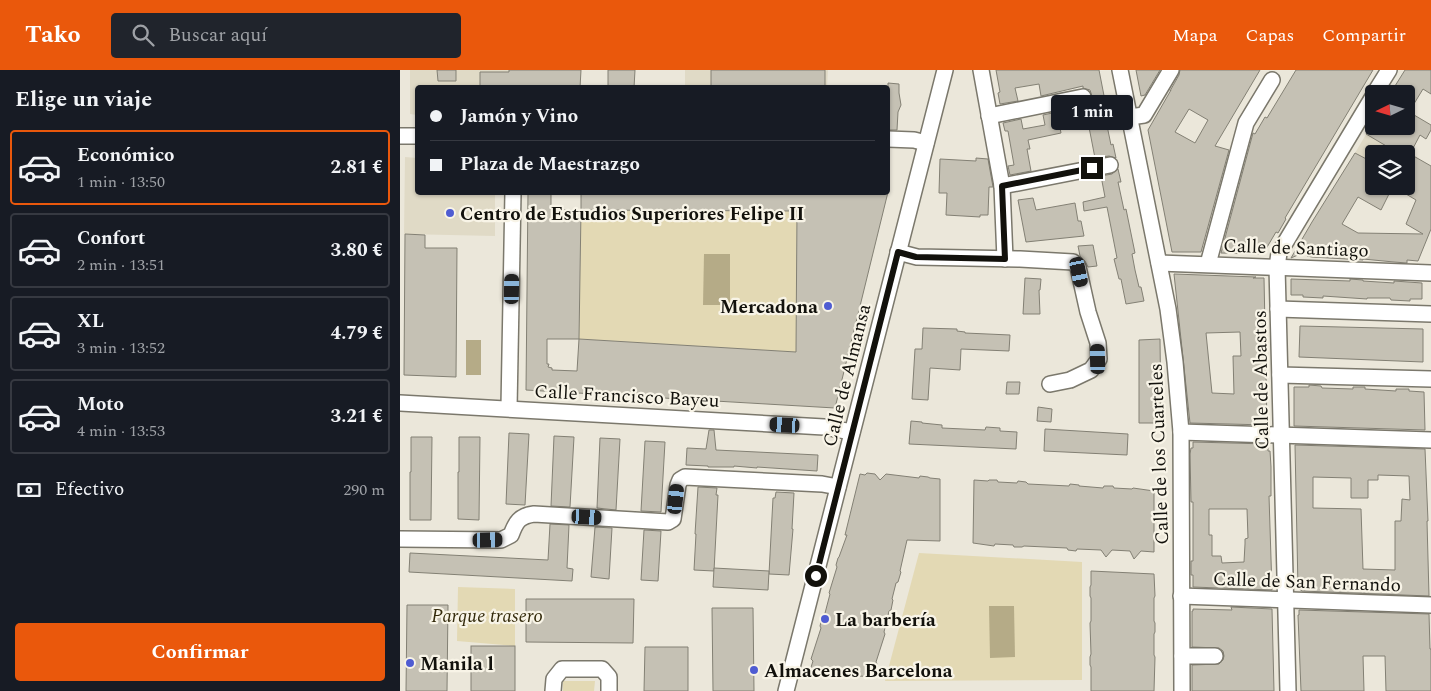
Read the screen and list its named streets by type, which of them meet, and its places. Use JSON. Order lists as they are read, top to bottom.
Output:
{
  "streets": {
    "street": [
      "Calle de Santiago",
      "Calle de Almansa",
      "Calle de Abastos",
      "Calle Francisco Bayeu",
      "Calle de los Cuarteles",
      "Calle de San Fernando"
    ]
  },
  "crossings": [
    ["Calle de Santiago", "Calle de Abastos"],
    ["Calle de Santiago", "Calle de los Cuarteles"],
    ["Calle de Almansa", "Calle Francisco Bayeu"],
    ["Calle de Abastos", "Calle de San Fernando"],
    ["Calle de los Cuarteles", "Calle de San Fernando"]
  ],
  "parks": ["Parque trasero"],
  "places": [
    "Centro de Estudios Superiores Felipe II",
    "Mercadona",
    "La barbería",
    "Manila l",
    "Almacenes Barcelona"
  ],
  "north": "left",
  "page": {
    "header": "Tako",
    "search": "Buscar aquí",
    "nav": ["Mapa", "Capas", "Compartir"],
    "heading": "Elige un viaje",
    "banner": ["Jamón y Vino", "Plaza de Maestrazgo"],
    "bubble": "1 min",
    "list": [
      {
        "name": "Económico",
        "note": "1 min · 13:50",
        "value": "2.81 €"
      },
      {
        "name": "Confort",
        "note": "2 min · 13:51",
        "value": "3.80 €"
      },
      {
        "name": "XL",
        "note": "3 min · 13:52",
        "value": "4.79 €"
      },
      {
        "name": "Moto",
        "note": "4 min · 13:53",
        "value": "3.21 €"
      }
    ],
    "pay": ["Efectivo", "290 m"],
    "buttons": "Confirmar"
  }
}
